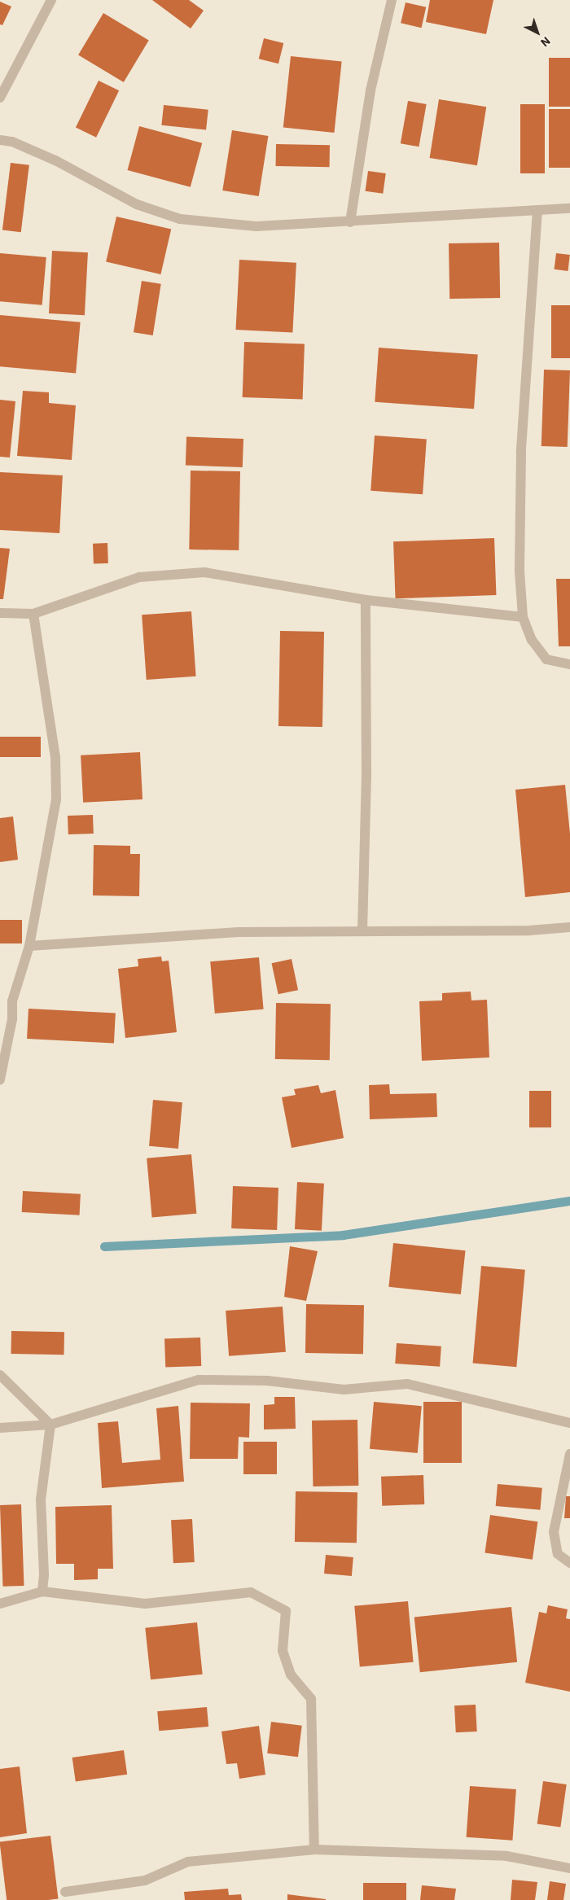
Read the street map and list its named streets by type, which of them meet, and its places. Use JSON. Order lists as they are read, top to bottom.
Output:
{
  "north": "bottom right"
}
